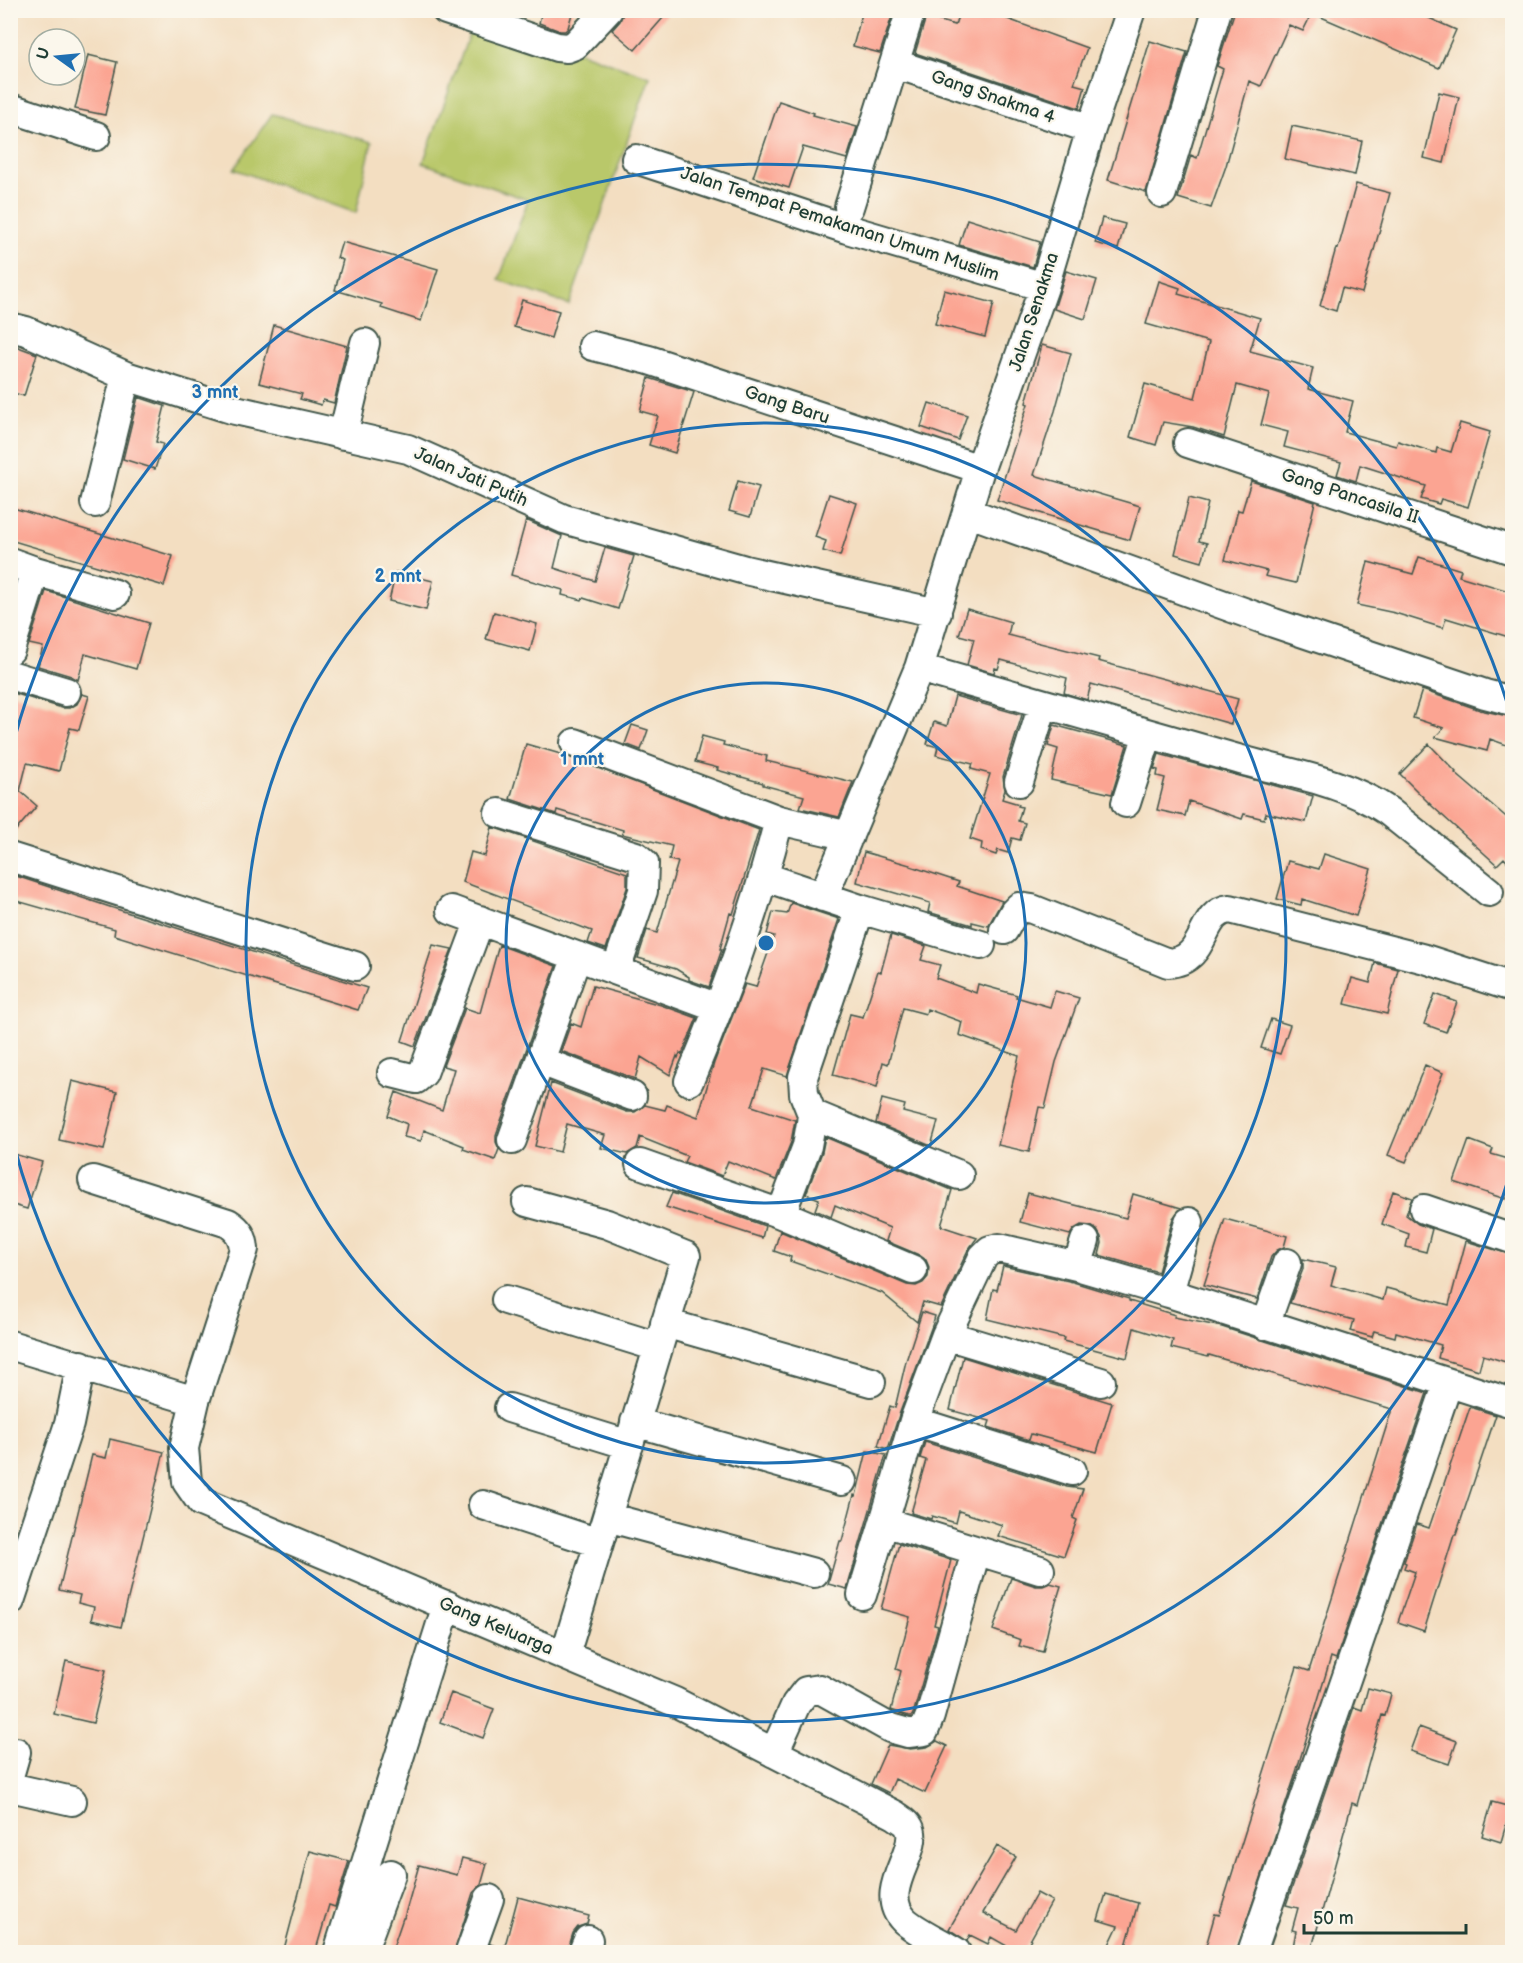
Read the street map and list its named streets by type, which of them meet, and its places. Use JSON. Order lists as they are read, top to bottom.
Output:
{
  "streets": {
    "street": [
      "Gang Snakma 4",
      "Jalan Tempat Pemakaman Umum Muslim",
      "Jalan Senakma",
      "Gang Baru",
      "Jalan Jati Putih",
      "Gang Pancasila II",
      "Gang Keluarga"
    ]
  },
  "crossings": [
    ["Gang Snakma 4", "Jalan Senakma"],
    ["Jalan Tempat Pemakaman Umum Muslim", "Jalan Senakma"],
    ["Jalan Senakma", "Gang Baru"],
    ["Jalan Senakma", "Jalan Jati Putih"]
  ],
  "scale_bar": "50 m",
  "north": "left",
  "rings": ["3 mnt", "2 mnt", "1 mnt"]
}
